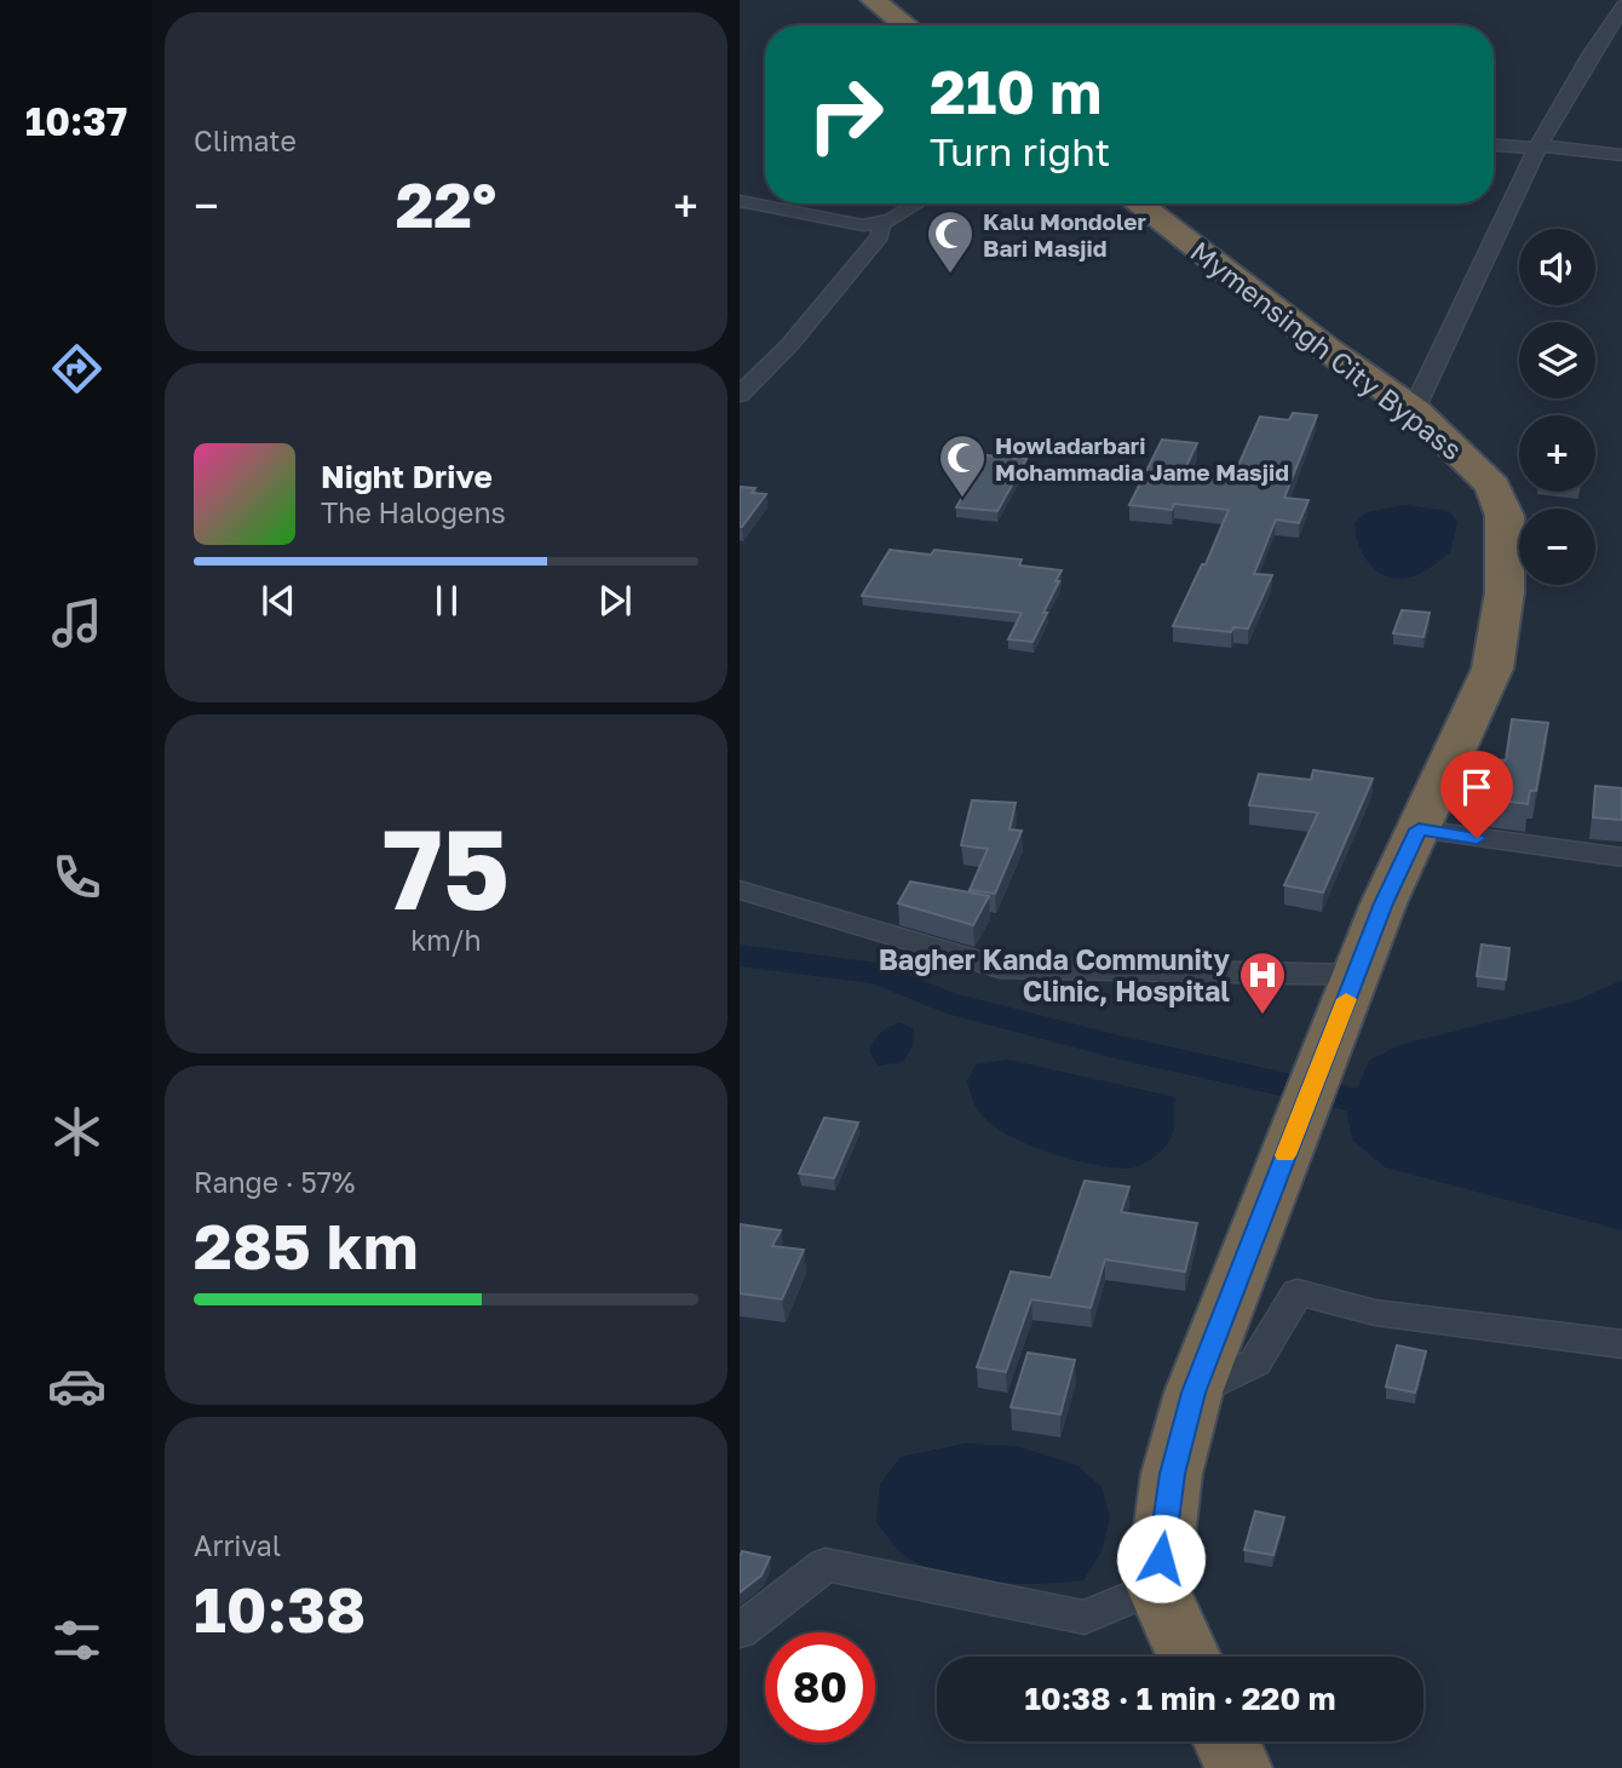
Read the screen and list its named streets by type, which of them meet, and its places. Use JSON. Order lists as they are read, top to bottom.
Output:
{
  "streets": {
    "highway": ["Mymensingh City Bypass"]
  },
  "places": {
    "mosque": ["Kalu Mondoler Bari Masjid", "Howladarbari Mohammadia Jame Masjid"],
    "hospital": ["Bagher Kanda Community Clinic, Hospital"]
  },
  "page": {
    "tabs": "10:37",
    "tile": [
      "Climate",
      ["75", "km/h"],
      ["Range · 57%", "285 km"],
      ["Arrival", "10:38"]
    ],
    "turn": ["210 m", "Turn right"],
    "heat": ["−", "22°", "+"],
    "map_buttons": ["+", "−"],
    "song": ["Night Drive", "The Halogens"],
    "limit": "80",
    "trip": "10:38 · 1 min · 220 m"
  }
}
